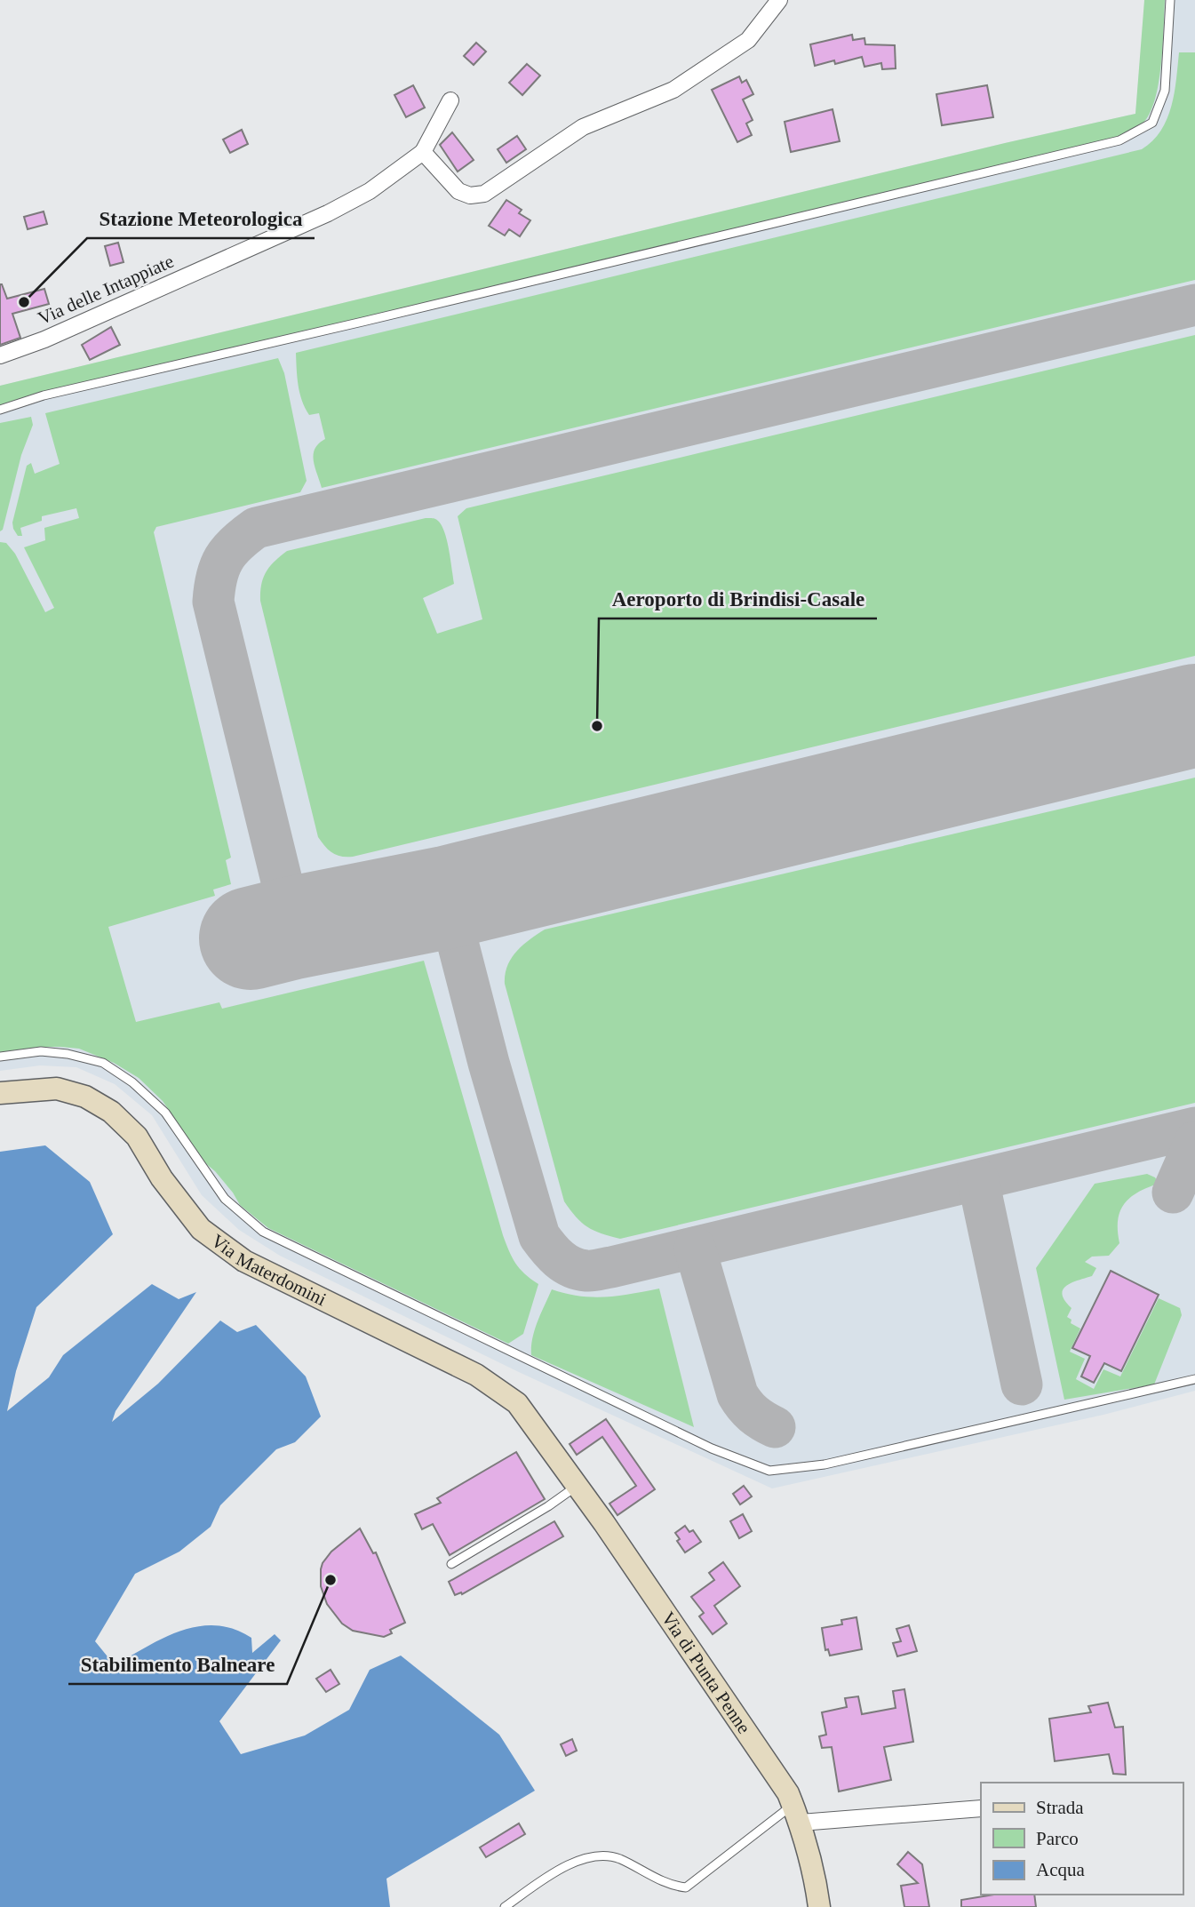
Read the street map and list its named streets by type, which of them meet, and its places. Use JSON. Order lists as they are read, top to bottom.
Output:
{
  "streets": {
    "street": ["Via delle Intappiate", "Via Materdomini", "Via di Punta Penne"]
  },
  "crossings": [
    ["Via Materdomini", "Via di Punta Penne"]
  ],
  "places": ["Stazione Meteorologica", "Aeroporto di Brindisi-Casale", "Stabilimento Balneare"],
  "legend": ["Strada", "Parco", "Acqua"]
}
